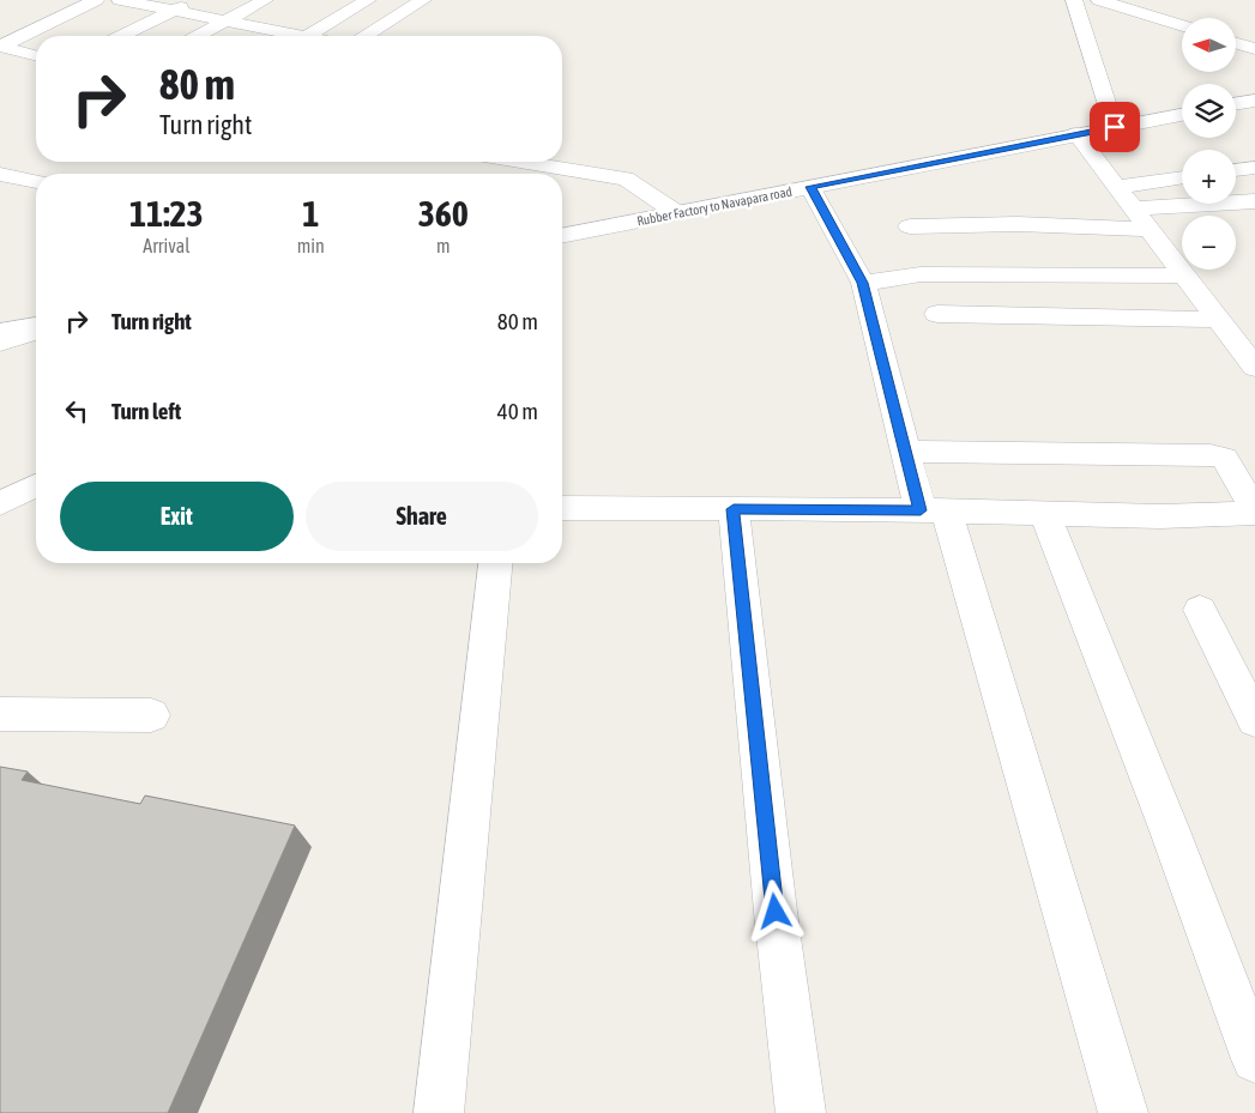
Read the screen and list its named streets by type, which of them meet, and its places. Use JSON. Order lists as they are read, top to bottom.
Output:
{
  "streets": {
    "street": ["Rubber Factory to Navapara road"]
  },
  "north": "left",
  "page": {
    "map_buttons": ["+", "−"],
    "turn": ["80 m", "Turn right"],
    "eta": [
      "11:23",
      "Arrival",
      "1",
      "min",
      "360",
      "m"
    ],
    "list": [
      {
        "name": "Turn right",
        "value": "80 m"
      },
      {
        "name": "Turn left",
        "value": "40 m"
      }
    ],
    "buttons": ["Exit", "Share"]
  }
}
